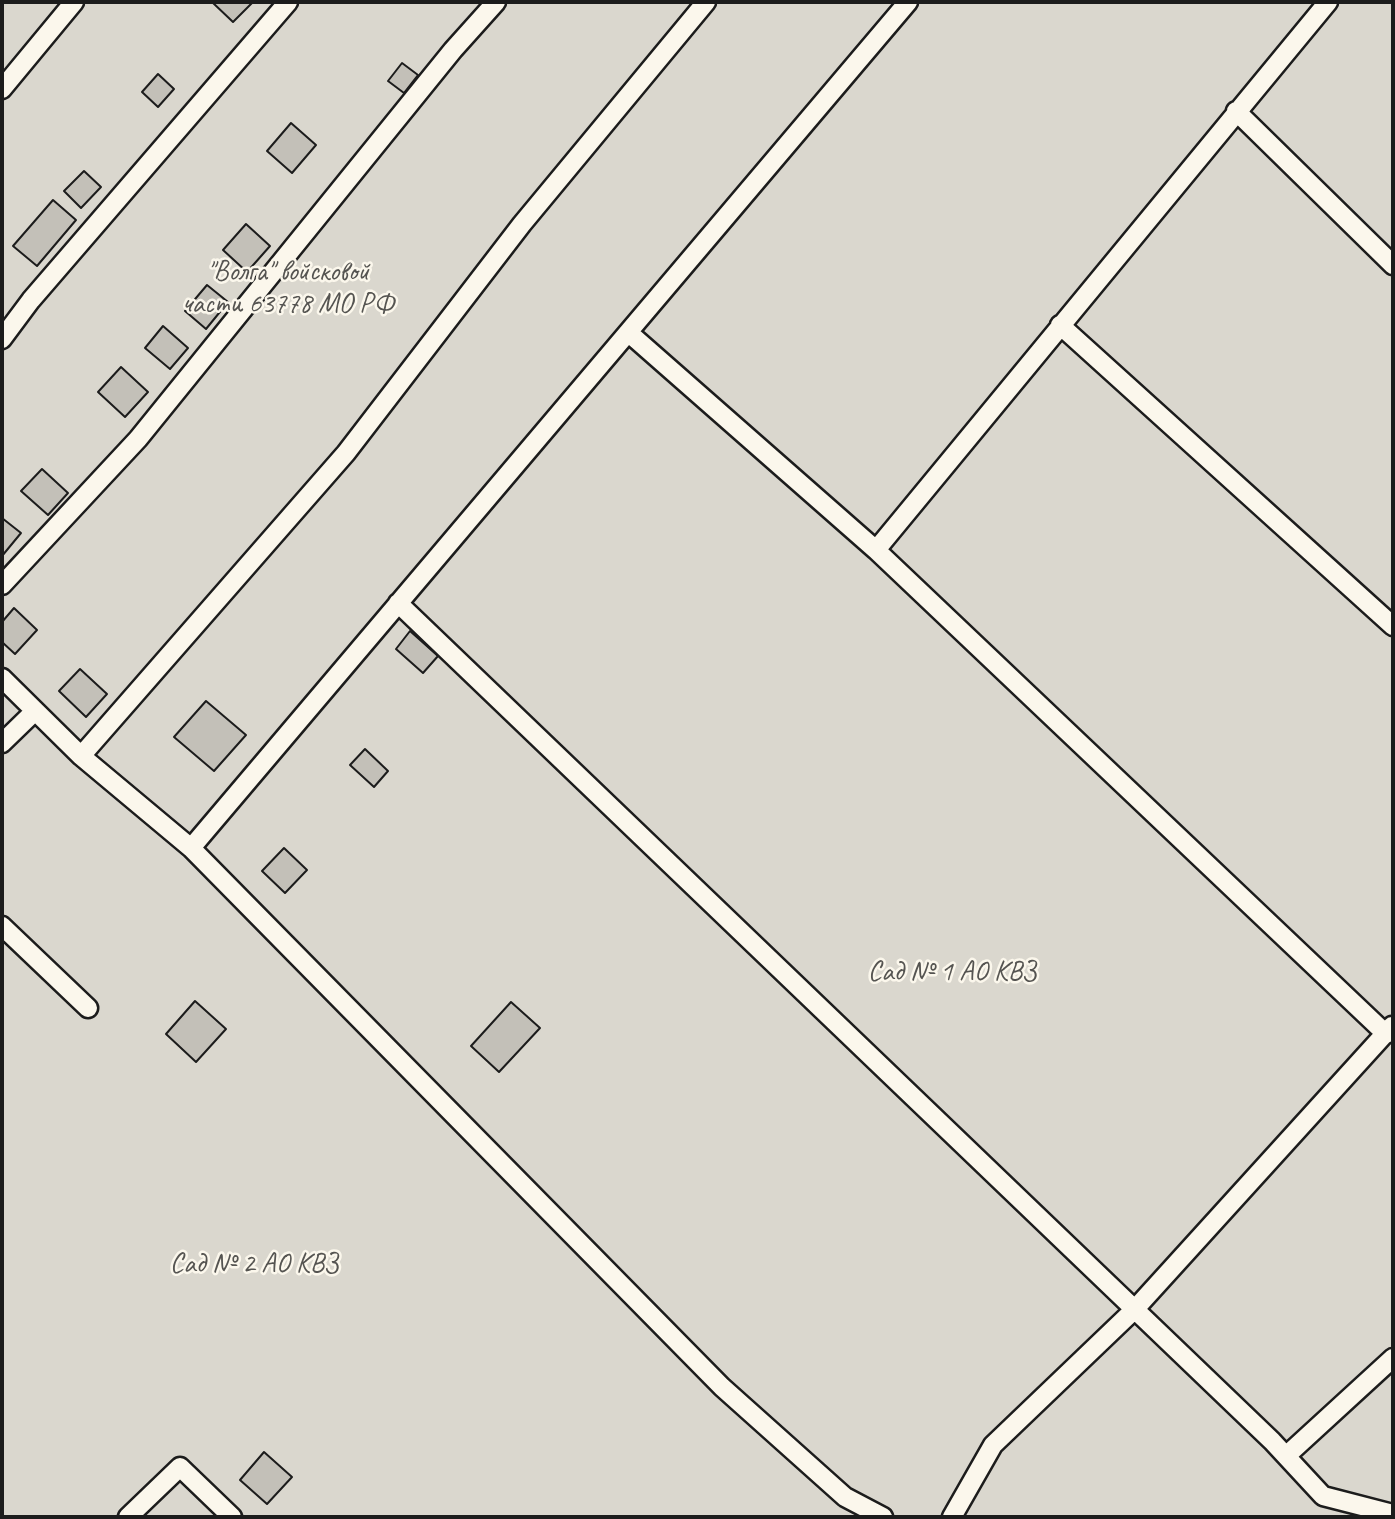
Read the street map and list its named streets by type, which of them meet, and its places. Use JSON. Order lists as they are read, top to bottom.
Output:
{
  "parks": ["\"Волга\" войсковой части 63778 МО РФ", "Сад № 1 АО КВЗ", "Сад № 2 АО КВЗ"]
}
